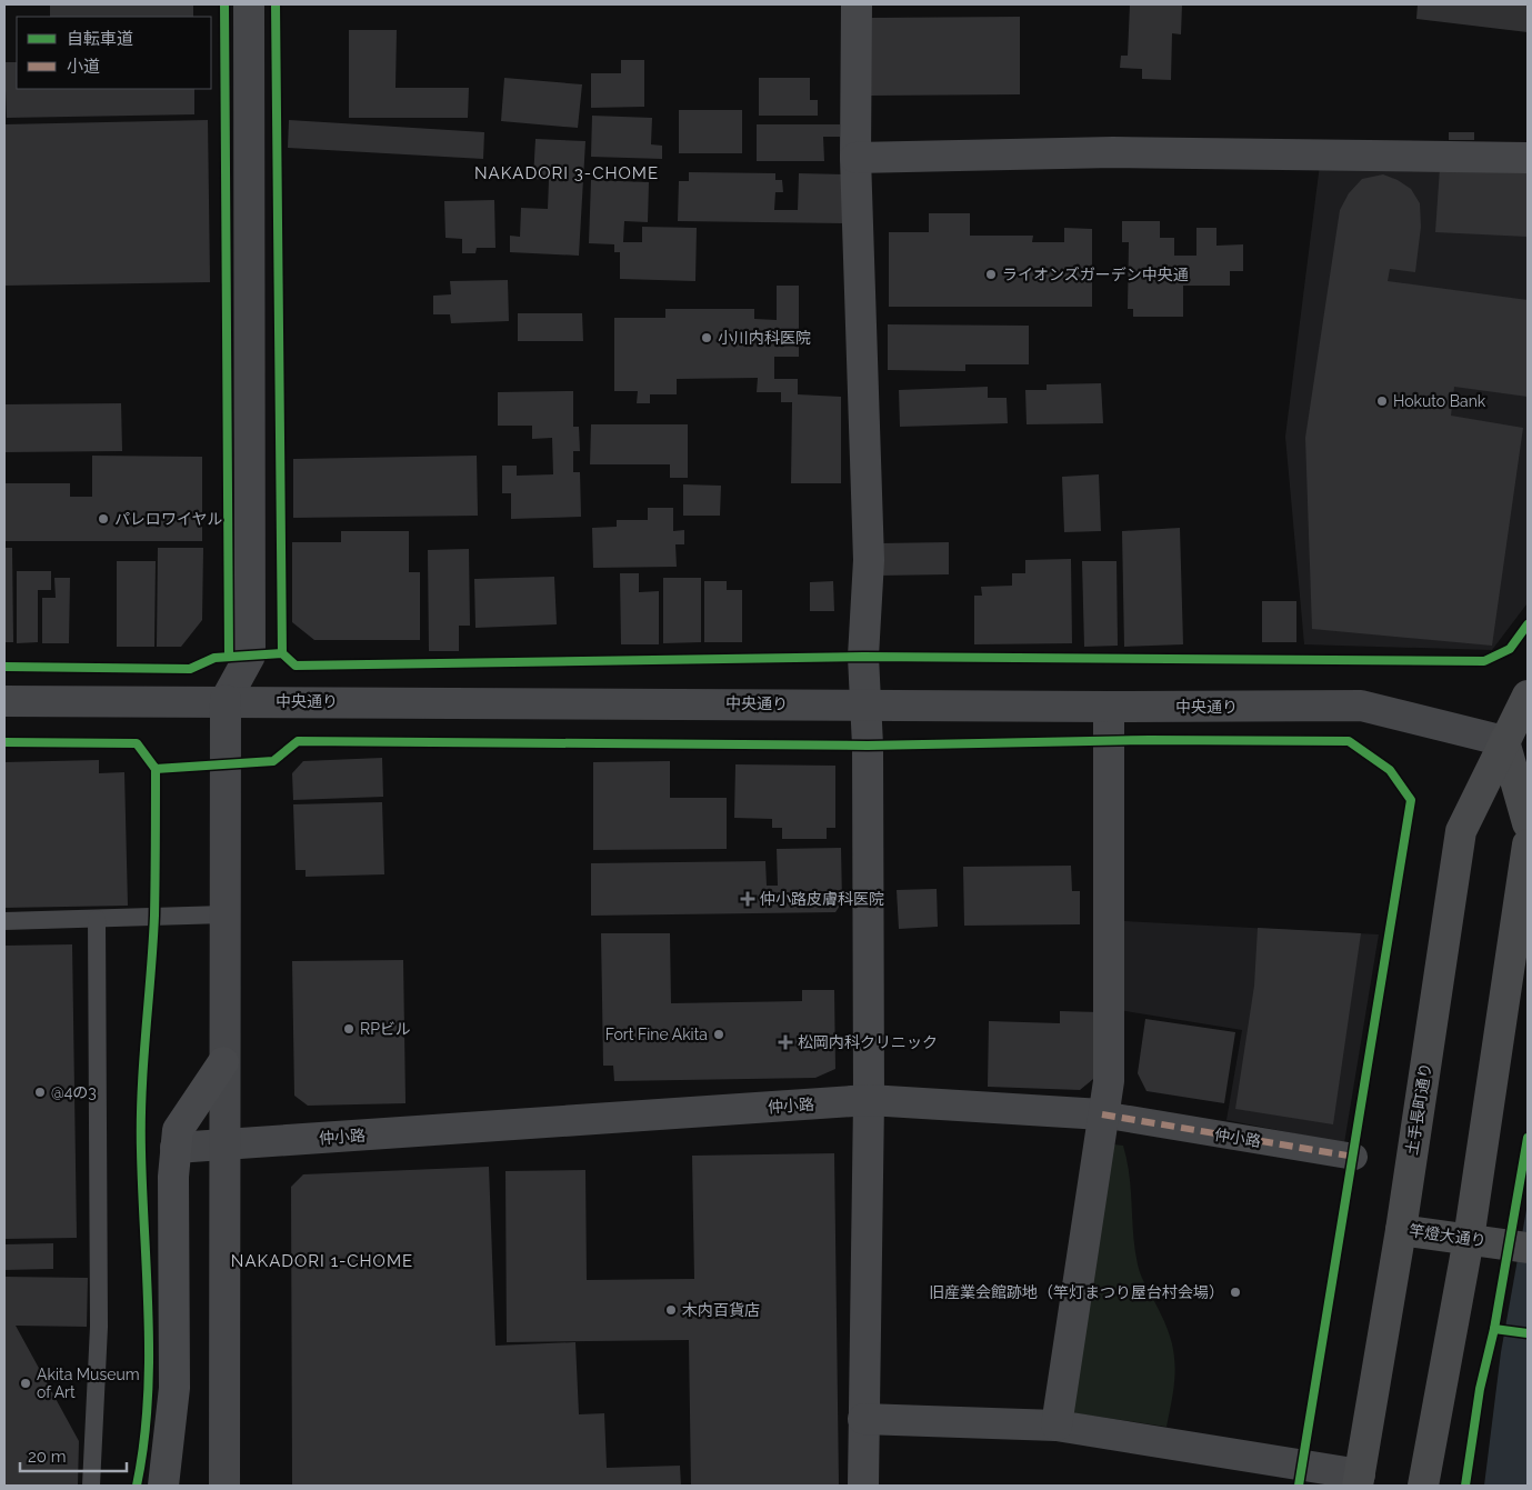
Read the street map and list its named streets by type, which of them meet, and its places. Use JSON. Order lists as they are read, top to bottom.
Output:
{
  "streets": {
    "main road": ["土手長町通り", "竿燈大通り"],
    "street": ["中央通り", "仲小路"]
  },
  "crossings": [
    ["中央通り", "土手長町通り"],
    ["土手長町通り", "竿燈大通り"]
  ],
  "districts": ["NAKADORI 3-CHOME", "NAKADORI 1-CHOME"],
  "places": {
    "other": [
      "ライオンズガーデン中央通",
      "小川内科医院",
      "Hokuto Bank",
      "パレロワイヤル",
      "RPビル",
      "Fort Fine Akita",
      "@4の3",
      "旧産業会館跡地（竿灯まつり屋台村会場）",
      "木内百貨店",
      "Akita Museum of Art"
    ],
    "health": ["仲小路皮膚科医院", "松岡内科クリニック"]
  },
  "legend": ["自転車道", "小道"],
  "scale_bar": "20 m"
}
